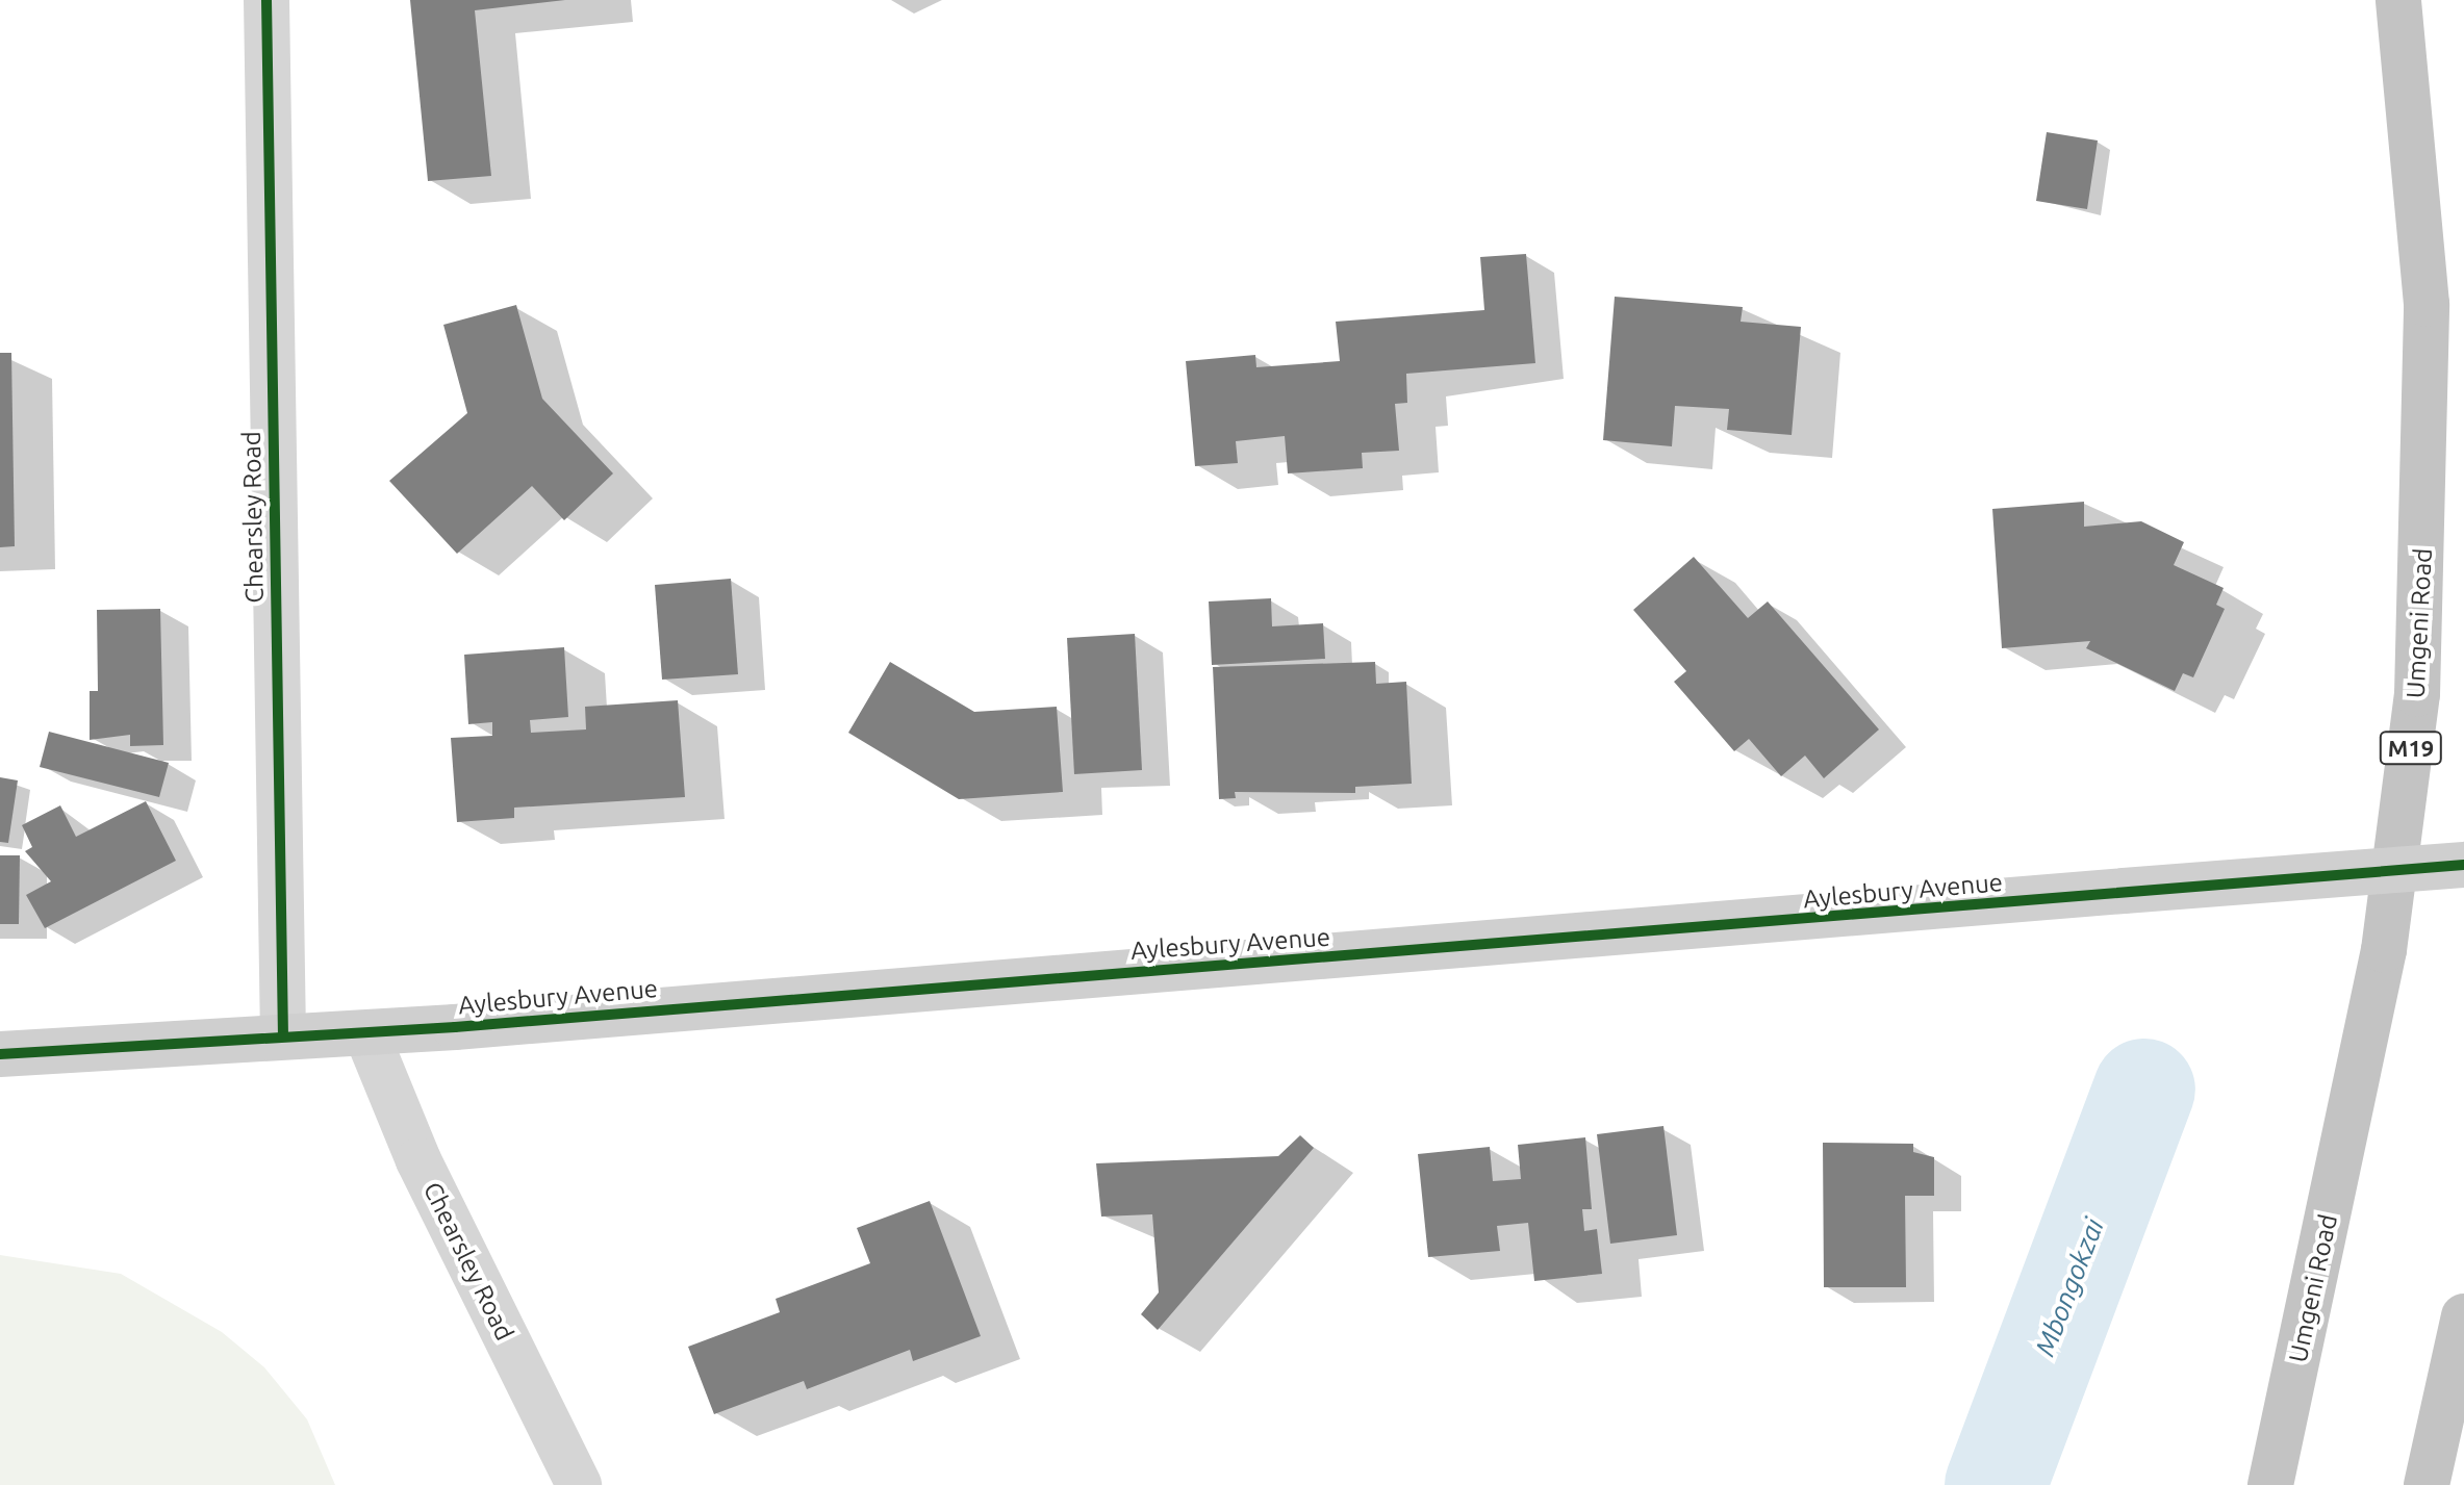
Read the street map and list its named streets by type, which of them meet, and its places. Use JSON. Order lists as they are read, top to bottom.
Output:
{
  "streets": {
    "highway": ["Umgeni Road", "M19"],
    "street": ["Chearsley Road", "Aylesbury Avenue"]
  },
  "crossings": [
    ["Chearsley Road", "Aylesbury Avenue"]
  ],
  "water": ["Mbongokzai"]
}
